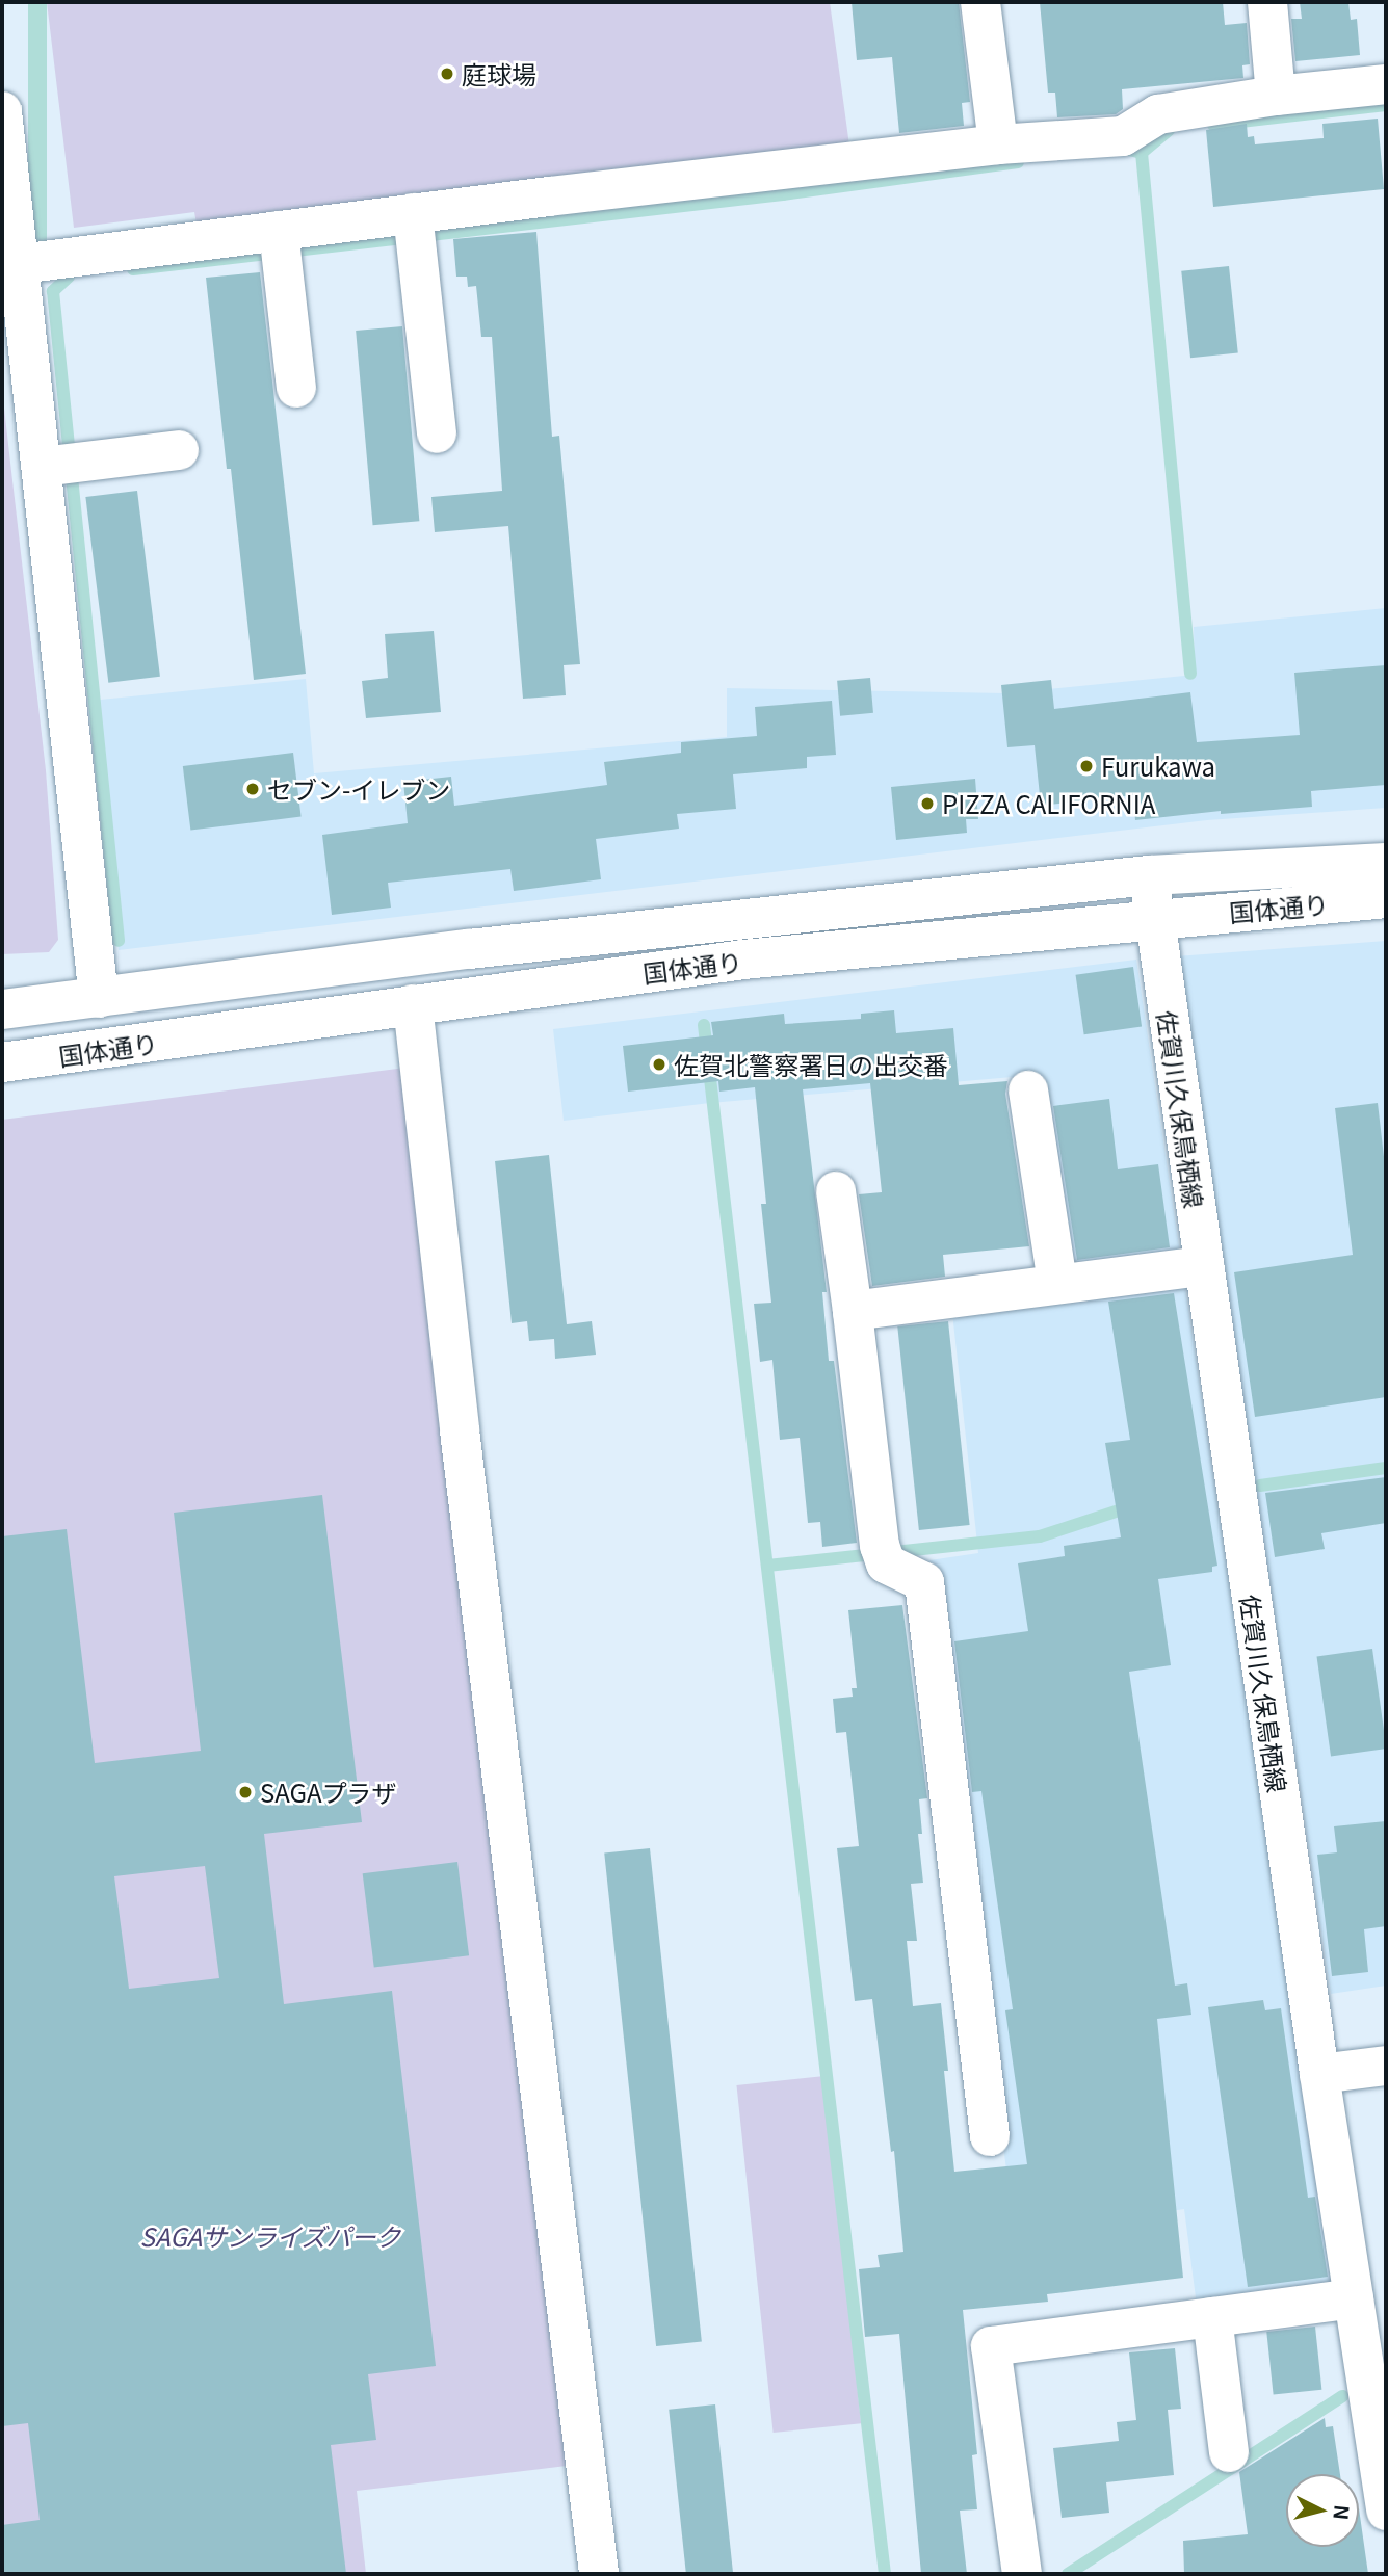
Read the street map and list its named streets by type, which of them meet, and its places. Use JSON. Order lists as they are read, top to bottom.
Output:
{
  "streets": {
    "main road": ["国体通り", "佐賀川久保鳥栖線"]
  },
  "crossings": [
    ["国体通り", "佐賀川久保鳥栖線"]
  ],
  "parks": ["SAGAサンライズパーク"],
  "places": [
    "庭球場",
    "Furukawa",
    "セブン-イレブン",
    "PIZZA CALIFORNIA",
    "佐賀北警察署日の出交番",
    "SAGAプラザ"
  ],
  "north": "right"
}
